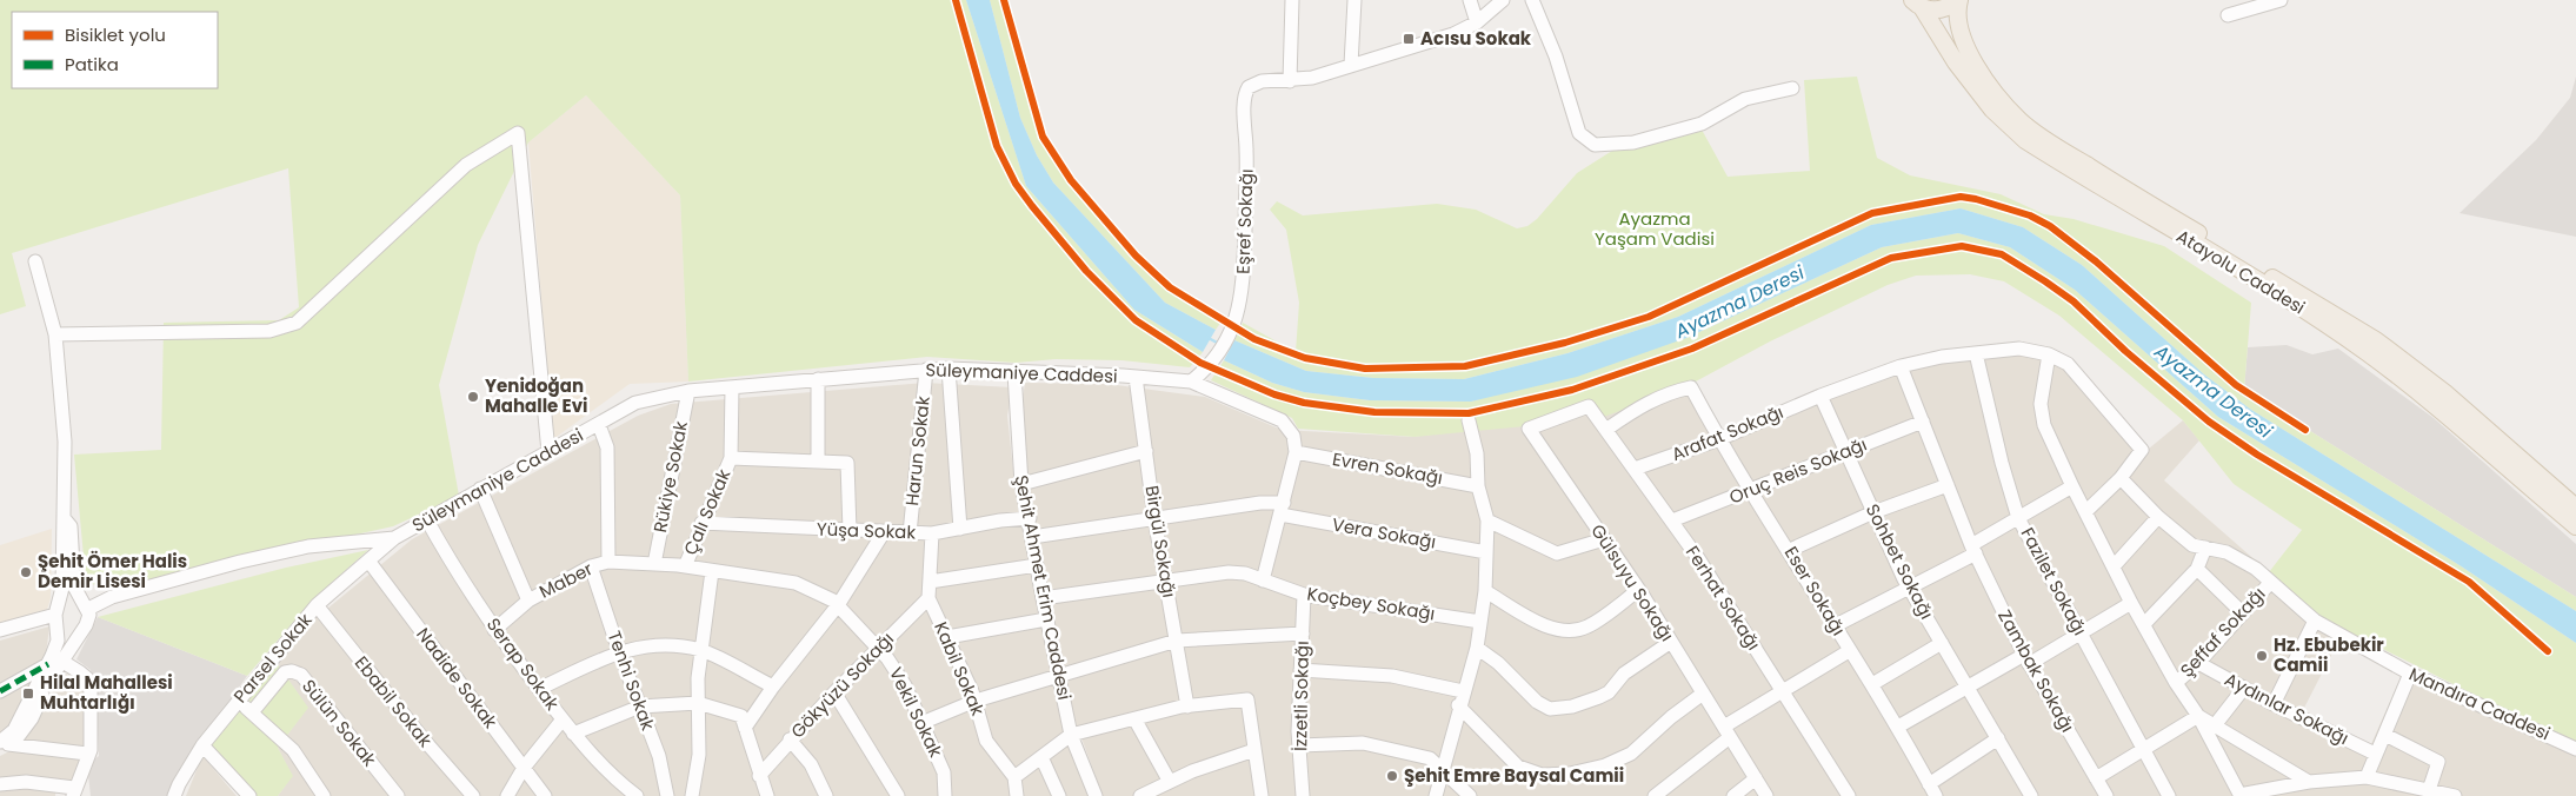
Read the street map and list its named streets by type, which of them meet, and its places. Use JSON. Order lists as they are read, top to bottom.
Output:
{
  "streets": {
    "main road": ["Atayolu Caddesi"],
    "street": [
      "Eşref Sokağı",
      "Süleymaniye Caddesi",
      "Arafat Sokağı",
      "Harun Sokak",
      "Evren Sokağı",
      "Oruç Reis Sokağı",
      "Rükiye Sokak",
      "Çalı Sokak",
      "Yüşa Sokak",
      "Vera Sokağı",
      "Birgül Sokağı",
      "Sohbet Sokağı",
      "Maber",
      "Fazilet Sokağı",
      "Gülsuyu Sokağı",
      "Şehit Ahmet Erim Caddesi",
      "Eser Sokağı",
      "Ferhat Sokağı",
      "Koçbey Sokağı",
      "Şeffaf Sokağı",
      "Parsel Sokak",
      "Serap Sokak",
      "Kabil Sokak",
      "Zambak Sokağı",
      "Nadide Sokak",
      "Tenhi Sokak",
      "Gökyüzü Sokağı",
      "İzzetli Sokağı",
      "Ebabil Sokak",
      "Mandıra Caddesi",
      "Aydınlar Sokağı",
      "Vekil Sokak",
      "Sülün Sokak"
    ]
  },
  "crossings": [
    ["Eşref Sokağı", "Süleymaniye Caddesi"],
    ["Süleymaniye Caddesi", "Harun Sokak"],
    ["Süleymaniye Caddesi", "Evren Sokağı"],
    ["Süleymaniye Caddesi", "Rükiye Sokak"],
    ["Süleymaniye Caddesi", "Çalı Sokak"],
    ["Süleymaniye Caddesi", "Birgül Sokağı"],
    ["Süleymaniye Caddesi", "Şehit Ahmet Erim Caddesi"],
    ["Süleymaniye Caddesi", "Parsel Sokak"],
    ["Süleymaniye Caddesi", "Serap Sokak"],
    ["Arafat Sokağı", "Sohbet Sokağı"],
    ["Arafat Sokağı", "Eser Sokağı"],
    ["Arafat Sokağı", "Ferhat Sokağı"],
    ["Harun Sokak", "Yüşa Sokak"],
    ["Oruç Reis Sokağı", "Sohbet Sokağı"],
    ["Oruç Reis Sokağı", "Eser Sokağı"],
    ["Oruç Reis Sokağı", "Ferhat Sokağı"],
    ["Oruç Reis Sokağı", "Zambak Sokağı"],
    ["Rükiye Sokak", "Maber"],
    ["Çalı Sokak", "Yüşa Sokak"],
    ["Çalı Sokak", "Maber"],
    ["Yüşa Sokak", "Şehit Ahmet Erim Caddesi"],
    ["Yüşa Sokak", "Kabil Sokak"],
    ["Vera Sokağı", "Birgül Sokağı"],
    ["Vera Sokağı", "Şehit Ahmet Erim Caddesi"],
    ["Birgül Sokağı", "Koçbey Sokağı"],
    ["Maber", "Serap Sokak"],
    ["Maber", "Tenhi Sokak"],
    ["Maber", "Vekil Sokak"],
    ["Gülsuyu Sokağı", "Ferhat Sokağı"],
    ["Şehit Ahmet Erim Caddesi", "Koçbey Sokağı"],
    ["Eser Sokağı", "Ferhat Sokağı"],
    ["Koçbey Sokağı", "İzzetli Sokağı"],
    ["Şeffaf Sokağı", "Mandıra Caddesi"],
    ["Şeffaf Sokağı", "Aydınlar Sokağı"],
    ["Parsel Sokak", "Nadide Sokak"],
    ["Parsel Sokak", "Ebabil Sokak"],
    ["Kabil Sokak", "Gökyüzü Sokağı"],
    ["Gökyüzü Sokağı", "Vekil Sokak"]
  ],
  "water": ["Ayazma Deresi"],
  "parks": ["Ayazma Yaşam Vadisi"],
  "places": {
    "transit": ["Acısu Sokak", "Hilal Mahallesi Muhtarlığı"],
    "other": [
      "Yenidoğan Mahalle Evi",
      "Şehit Ömer Halis Demir Lisesi",
      "Hz. Ebubekir Camii",
      "Şehit Emre Baysal Camii"
    ]
  },
  "legend": ["Bisiklet yolu", "Patika"]
}
